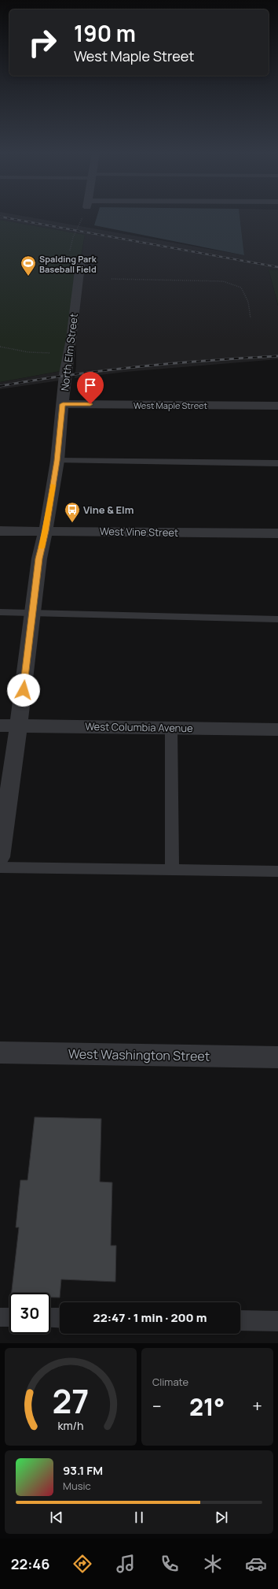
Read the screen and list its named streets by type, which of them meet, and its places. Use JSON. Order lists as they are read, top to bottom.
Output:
{
  "streets": {
    "street": [
      "North Elm Street",
      "West Maple Street",
      "West Vine Street",
      "West Columbia Avenue",
      "West Washington Street"
    ]
  },
  "crossings": [
    ["North Elm Street", "West Maple Street"],
    ["North Elm Street", "West Vine Street"],
    ["North Elm Street", "West Columbia Avenue"]
  ],
  "places": {
    "sports": ["Spalding Park Baseball Field"],
    "bus stop": ["Vine & Elm"]
  },
  "page": {
    "turn": ["190 m", "West Maple Street"],
    "limit": "30",
    "trip": "22:47 · 1 min · 200 m",
    "tile": "Climate",
    "heat": ["−", "21°", "+"],
    "song": ["93.1 FM", "Music"],
    "tabs": "22:46",
    "gauge": ["27", "km/h"]
  }
}
